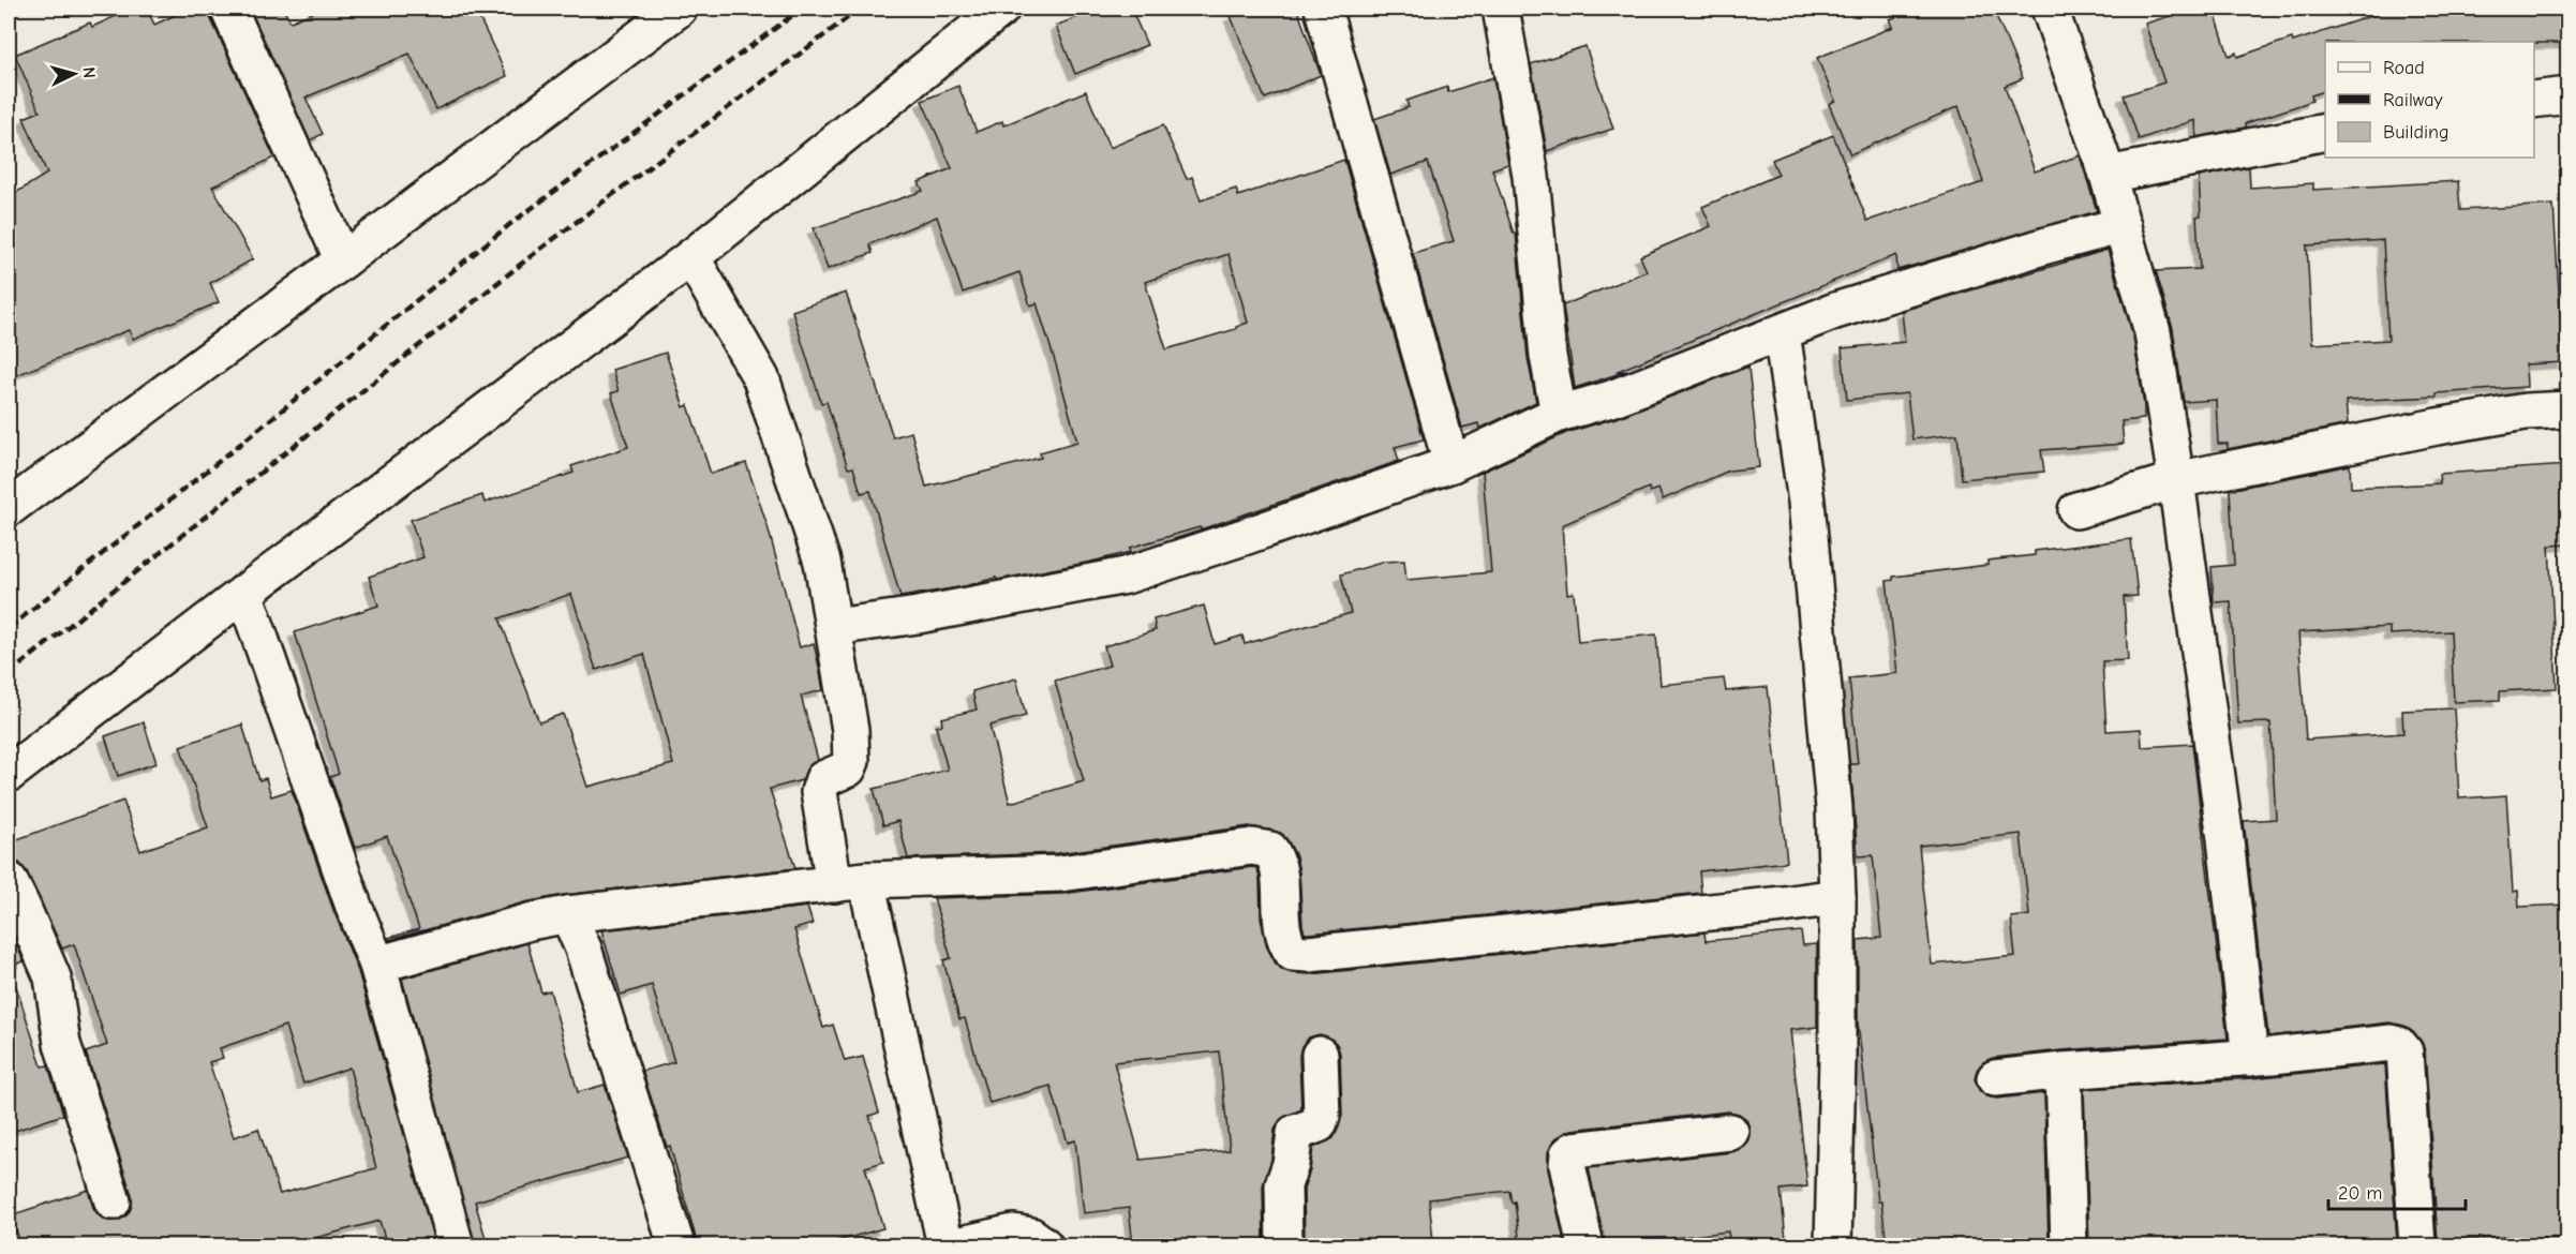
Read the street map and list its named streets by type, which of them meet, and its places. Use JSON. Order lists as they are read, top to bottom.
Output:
{
  "legend": ["Road", "Railway", "Building"],
  "scale_bar": "20 m",
  "north": "right"
}
